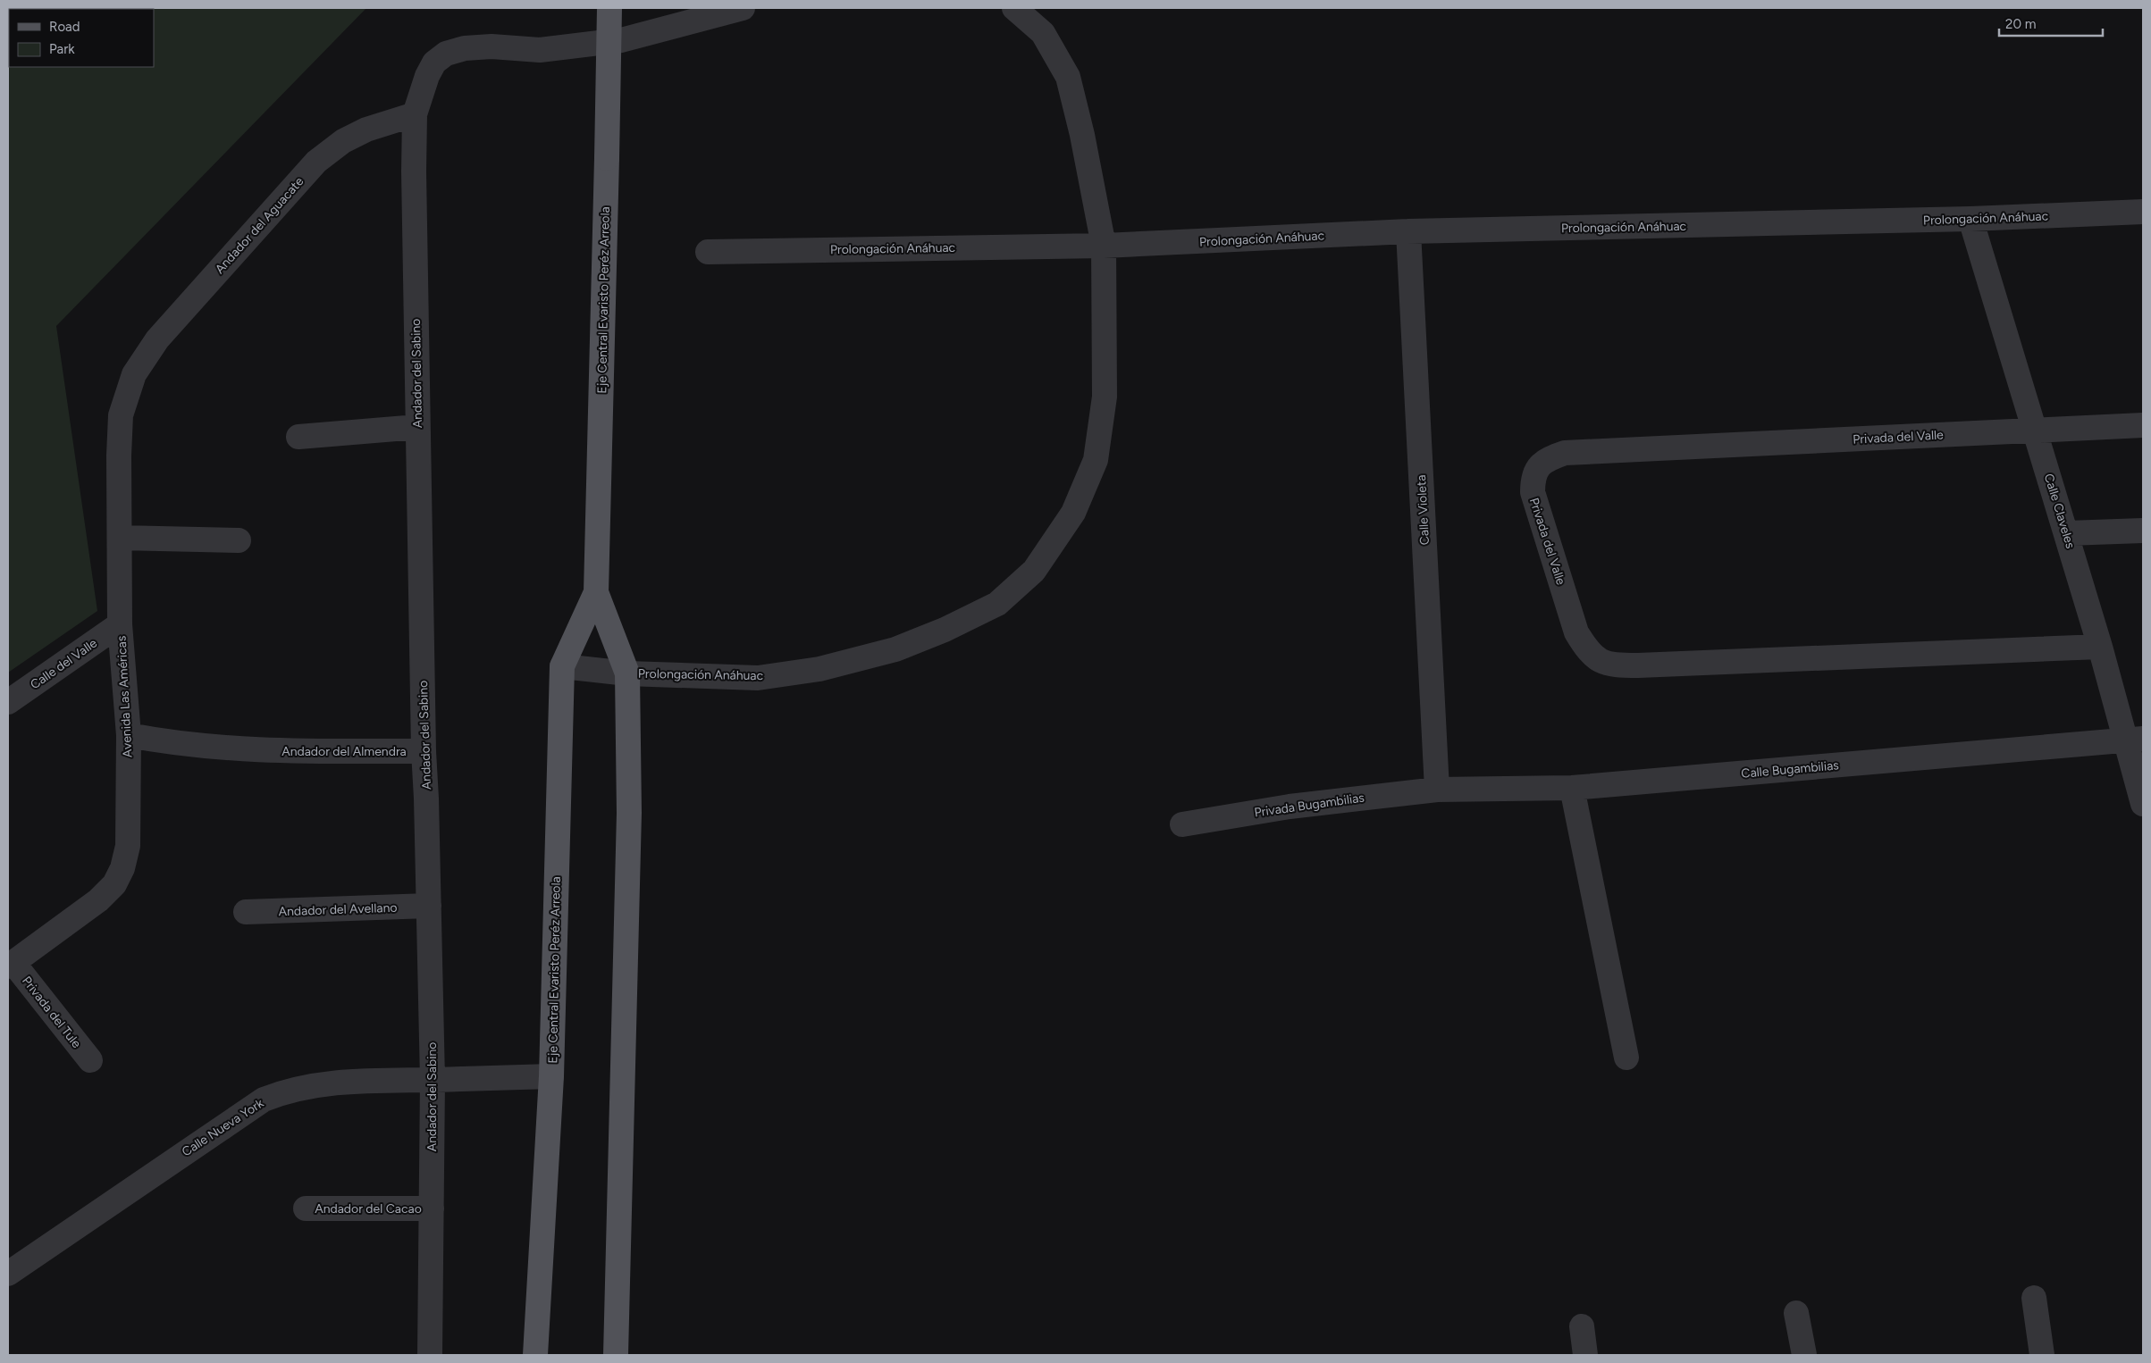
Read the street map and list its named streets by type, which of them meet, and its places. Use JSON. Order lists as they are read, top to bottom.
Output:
{
  "streets": {
    "main road": ["Eje Central Evaristo Peréz Arreola"],
    "street": [
      "Prolongación Anáhuac",
      "Andador del Aguacate",
      "Andador del Sabino",
      "Privada del Valle",
      "Calle Violeta",
      "Calle Claveles",
      "Calle del Valle",
      "Avenida Las Américas",
      "Andador del Almendra",
      "Calle Bugambilias",
      "Privada Bugambilias",
      "Andador del Avellano",
      "Privada del Tule",
      "Calle Nueva York",
      "Andador del Cacao"
    ]
  },
  "crossings": [
    ["Prolongación Anáhuac", "Eje Central Evaristo Peréz Arreola"],
    ["Prolongación Anáhuac", "Calle Violeta"],
    ["Prolongación Anáhuac", "Calle Claveles"],
    ["Andador del Aguacate", "Andador del Sabino"],
    ["Andador del Aguacate", "Avenida Las Américas"],
    ["Eje Central Evaristo Peréz Arreola", "Calle Nueva York"],
    ["Andador del Sabino", "Andador del Almendra"],
    ["Andador del Sabino", "Andador del Avellano"],
    ["Andador del Sabino", "Calle Nueva York"],
    ["Andador del Sabino", "Andador del Cacao"],
    ["Privada del Valle", "Calle Claveles"],
    ["Calle Violeta", "Calle Bugambilias"],
    ["Calle Violeta", "Privada Bugambilias"],
    ["Calle Claveles", "Calle Bugambilias"],
    ["Calle del Valle", "Avenida Las Américas"],
    ["Avenida Las Américas", "Andador del Almendra"],
    ["Avenida Las Américas", "Privada del Tule"],
    ["Calle Bugambilias", "Privada Bugambilias"]
  ],
  "legend": ["Road", "Park"],
  "scale_bar": "20 m"
}
